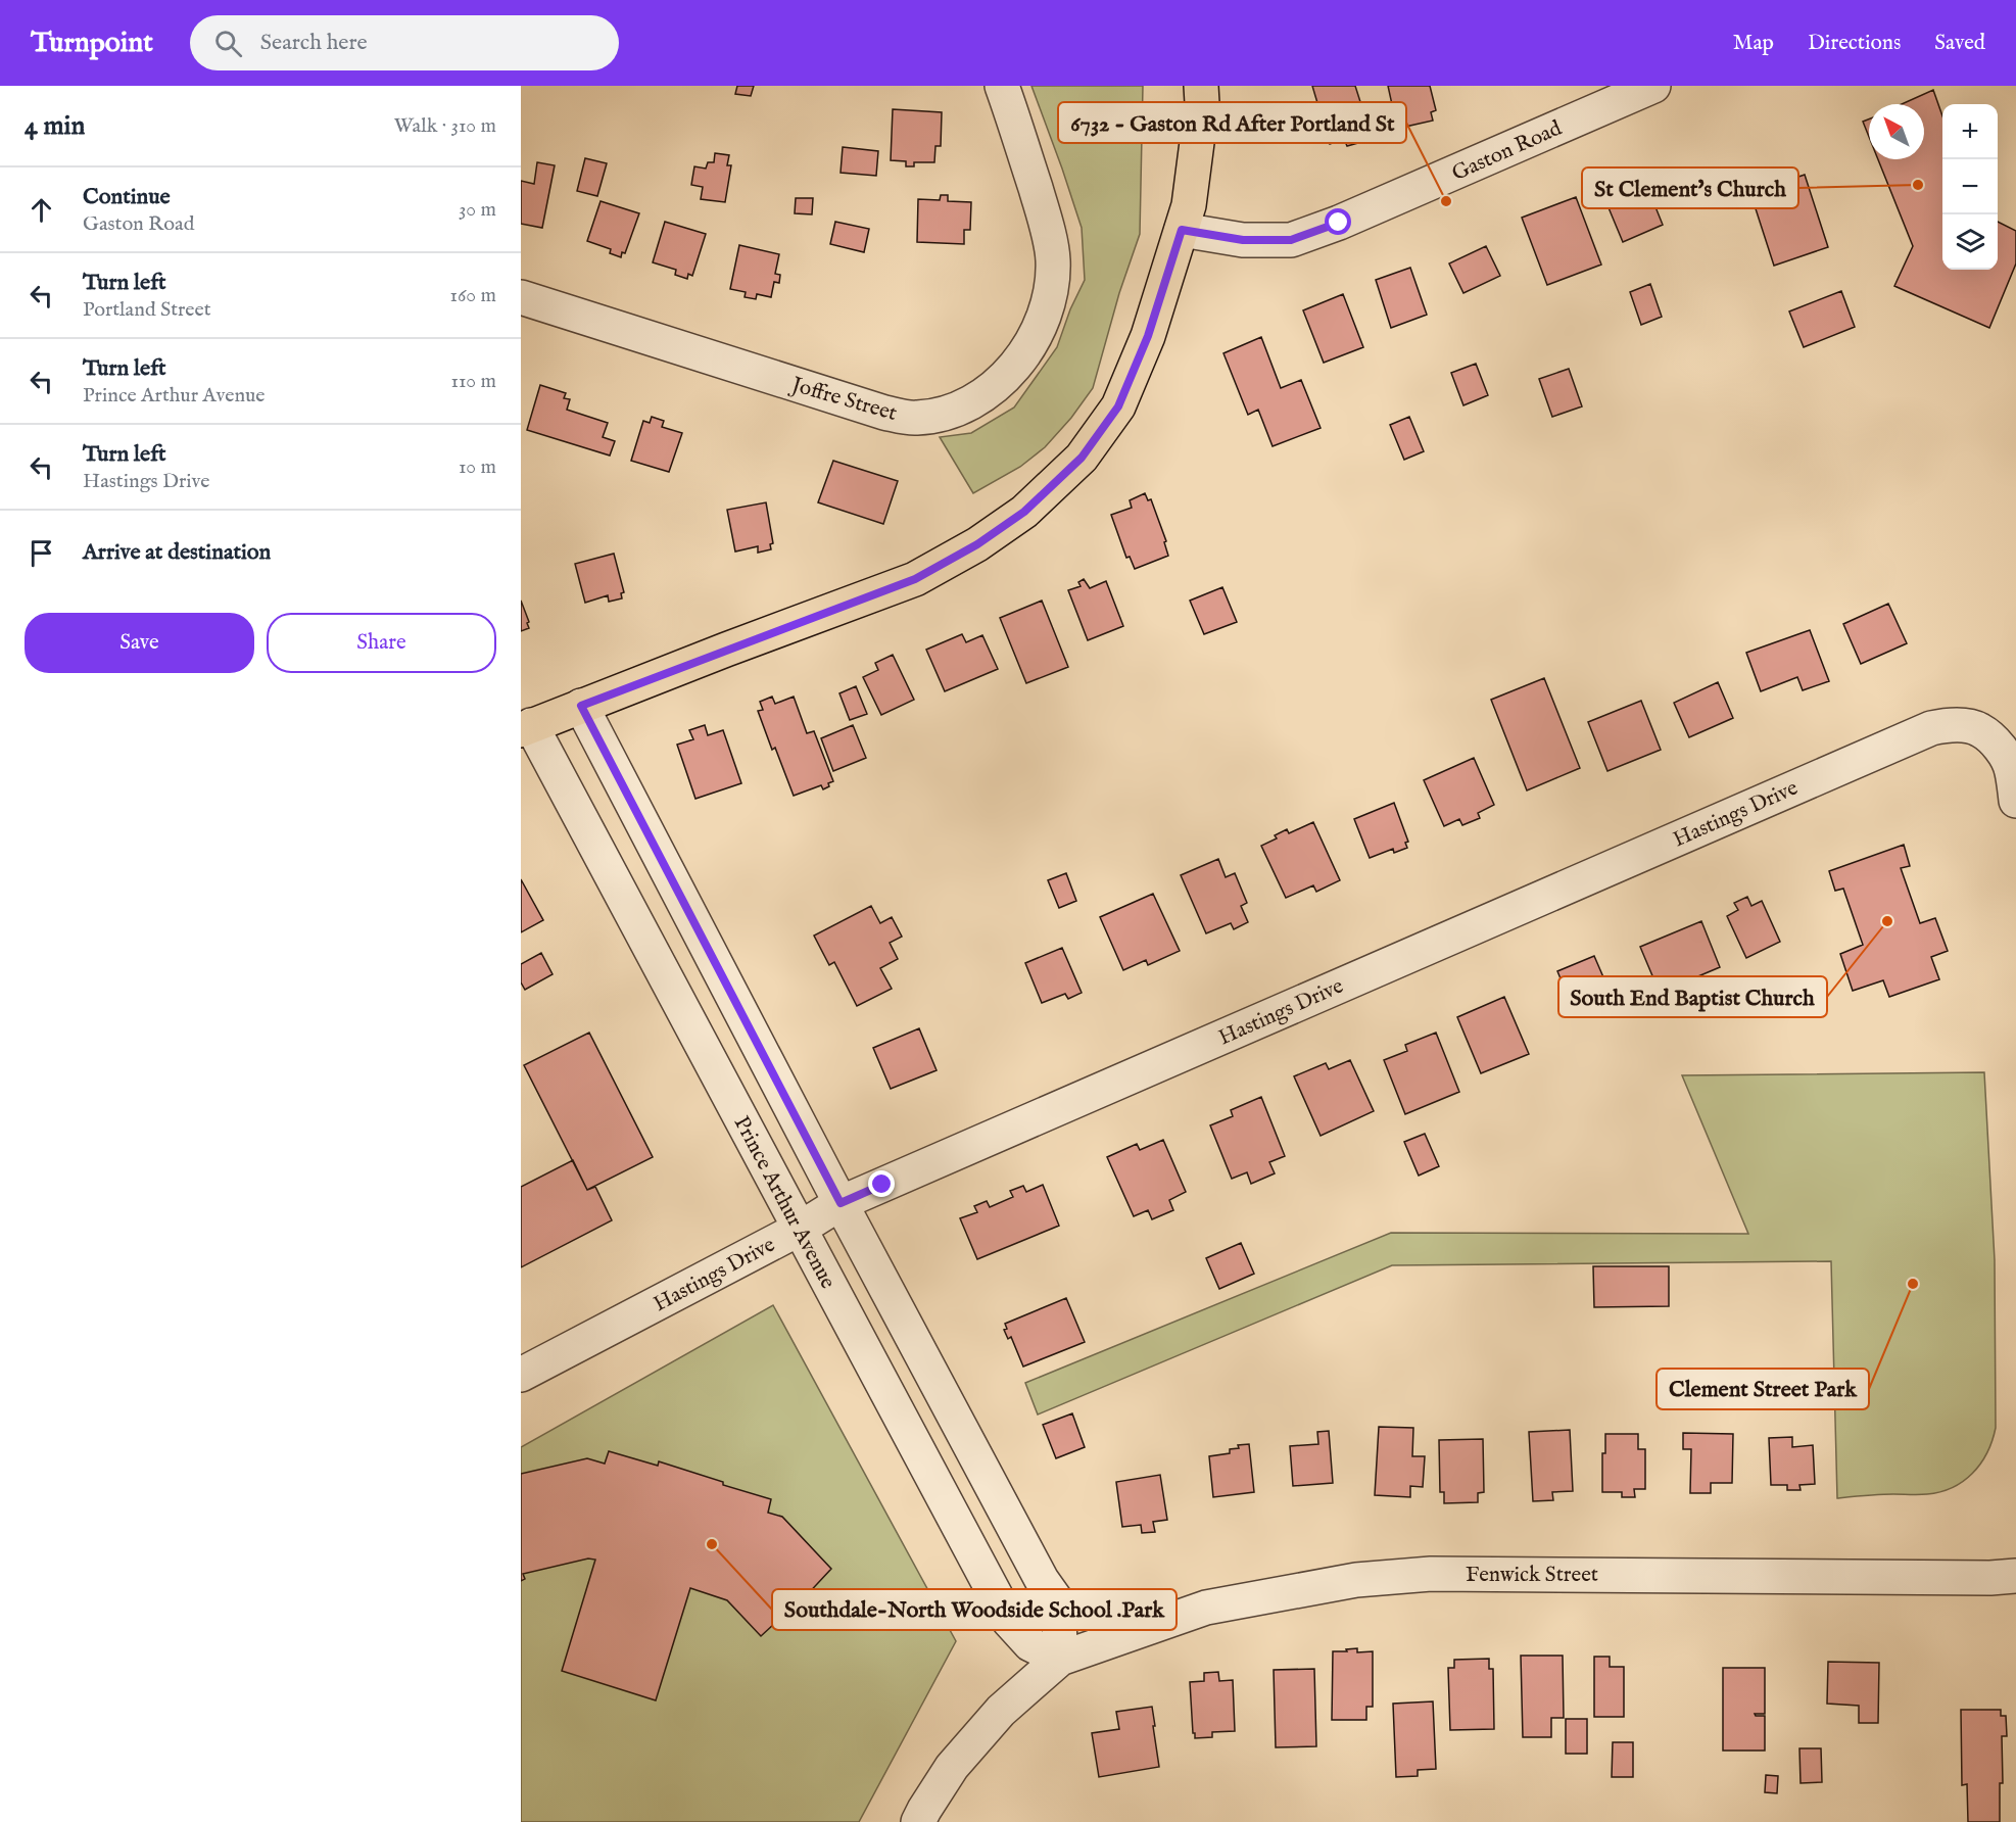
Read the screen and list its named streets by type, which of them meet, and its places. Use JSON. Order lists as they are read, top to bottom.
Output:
{
  "streets": {
    "street": [
      "Gaston Road",
      "Joffre Street",
      "Hastings Drive",
      "Prince Arthur Avenue",
      "Fenwick Street"
    ]
  },
  "crossings": [
    ["Hastings Drive", "Prince Arthur Avenue"],
    ["Prince Arthur Avenue", "Fenwick Street"]
  ],
  "places": [
    "St Clement's Church",
    "6732 - Gaston Rd After Portland St",
    "South End Baptist Church",
    "Clement Street Park",
    "Southdale-North Woodside School .Park"
  ],
  "north": "top left",
  "page": {
    "header": "Turnpoint",
    "search": "Search here",
    "nav": ["Map", "Directions", "Saved"],
    "heading": ["4 min", "Walk · 310 m"],
    "map_buttons": ["+", "−"],
    "list": [
      ["Continue", "Gaston Road", "30 m"],
      ["Turn left", "Portland Street", "160 m"],
      ["Turn left", "Prince Arthur Avenue", "110 m"],
      ["Turn left", "Hastings Drive", "10 m"],
      "Arrive at destination"
    ],
    "buttons": ["Save", "Share"]
  }
}
